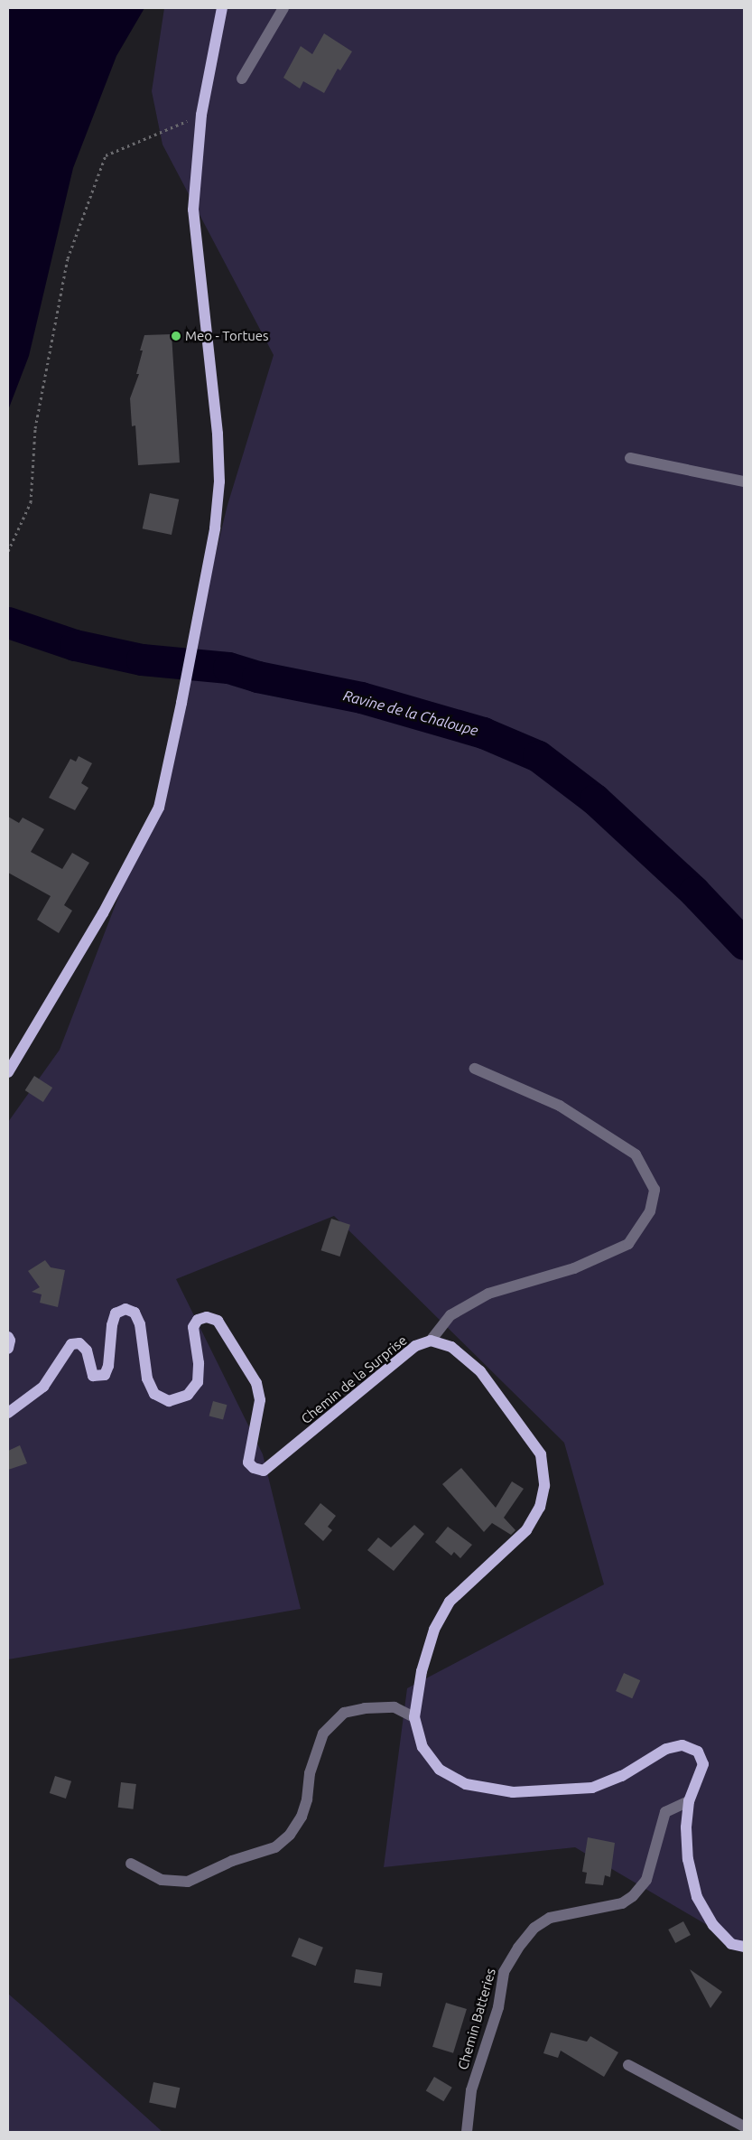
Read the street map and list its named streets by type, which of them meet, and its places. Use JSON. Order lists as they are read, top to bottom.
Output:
{
  "streets": {
    "main road": ["Chemin de la Surprise"],
    "street": ["Chemin Batteries"]
  },
  "water": ["Ravine de la Chaloupe"],
  "places": ["Meo - Tortues"]
}
